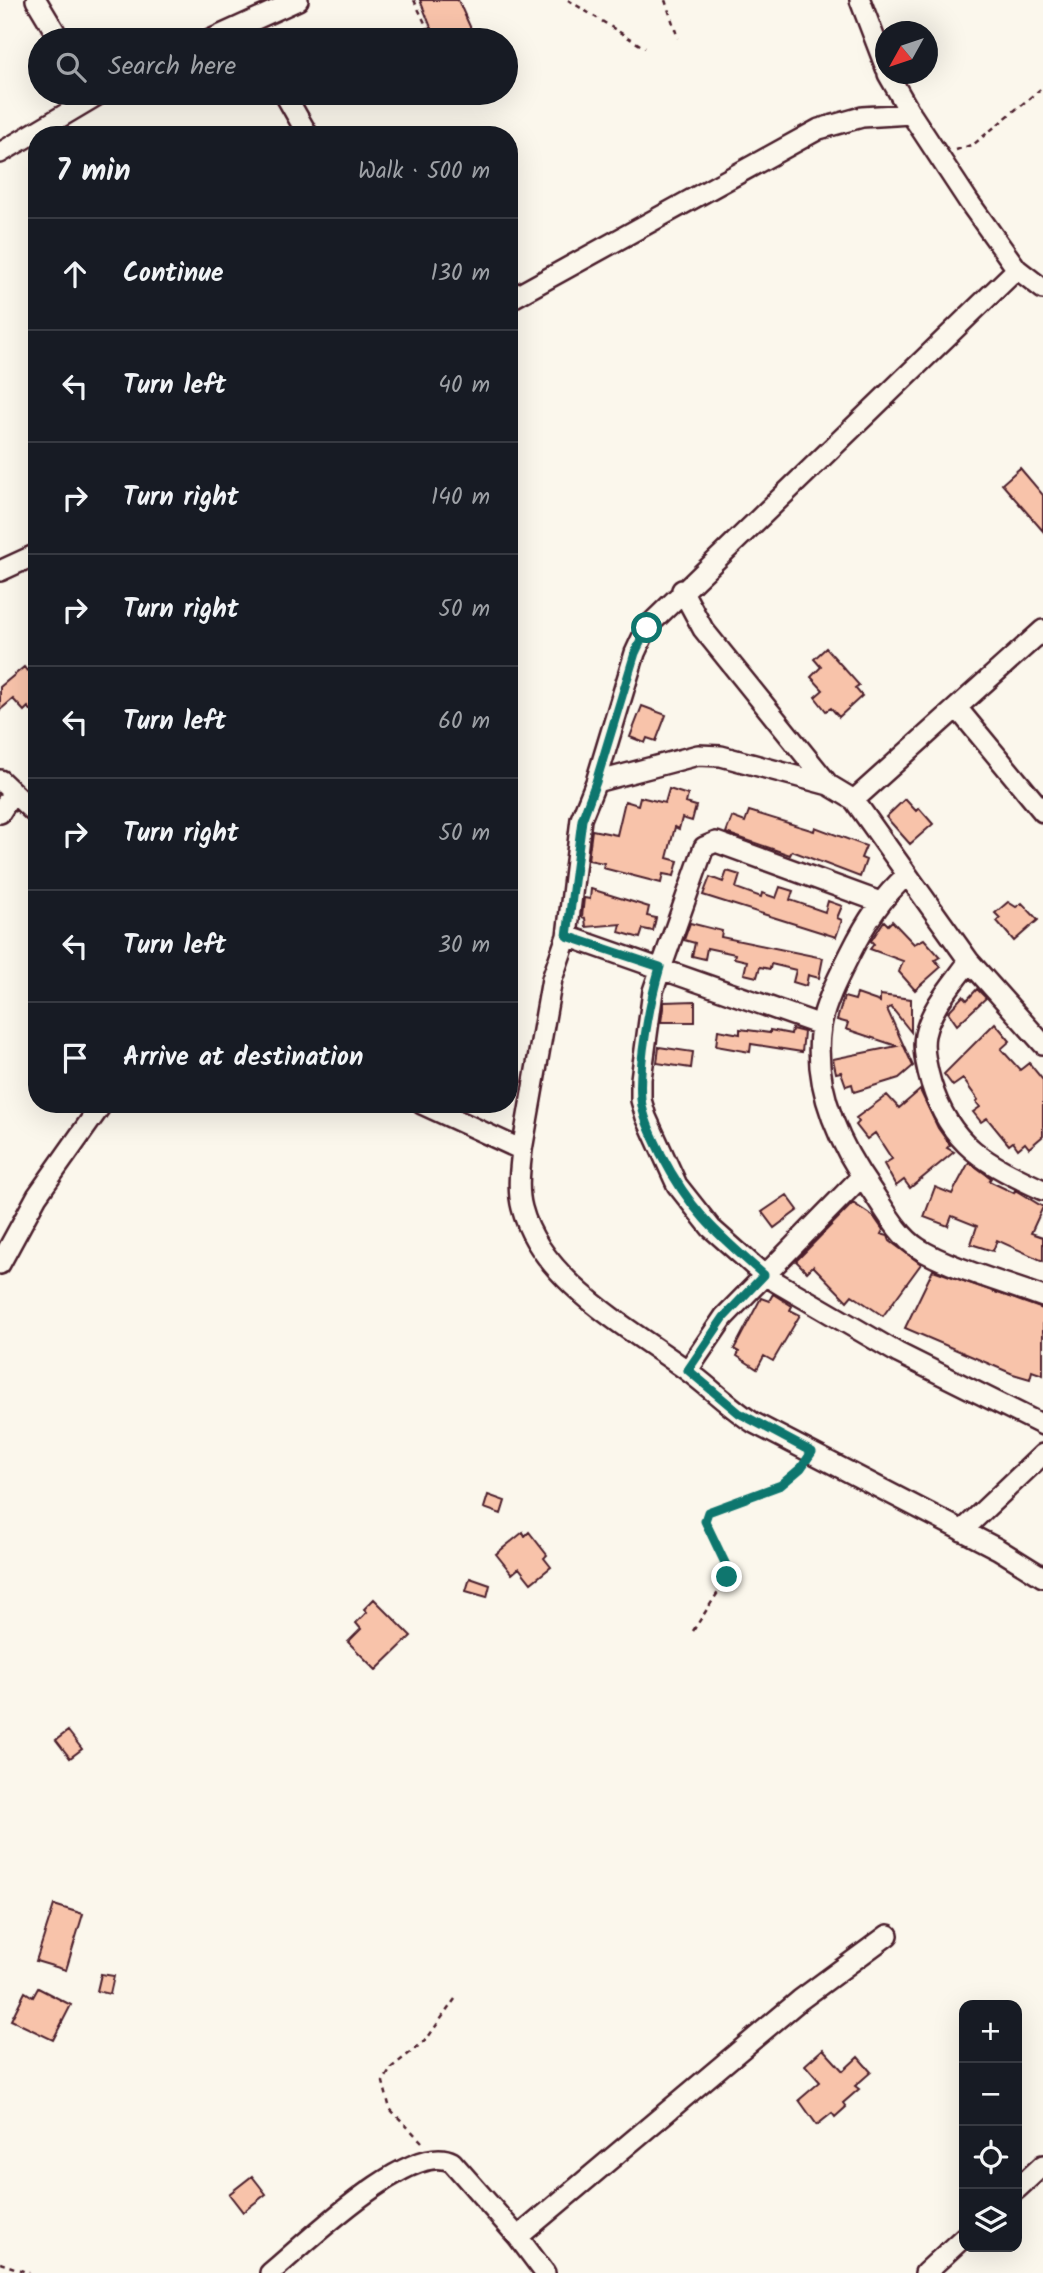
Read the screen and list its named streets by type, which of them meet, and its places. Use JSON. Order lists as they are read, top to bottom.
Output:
{
  "north": "bottom left",
  "page": {
    "search": "Search here",
    "heading": ["7 min", "Walk · 500 m"],
    "list": [
      ["Continue", "130 m"],
      ["Turn left", "40 m"],
      ["Turn right", "140 m"],
      ["Turn right", "50 m"],
      ["Turn left", "60 m"],
      ["Turn right", "50 m"],
      ["Turn left", "30 m"],
      "Arrive at destination"
    ],
    "map_buttons": ["+", "−"]
  }
}
